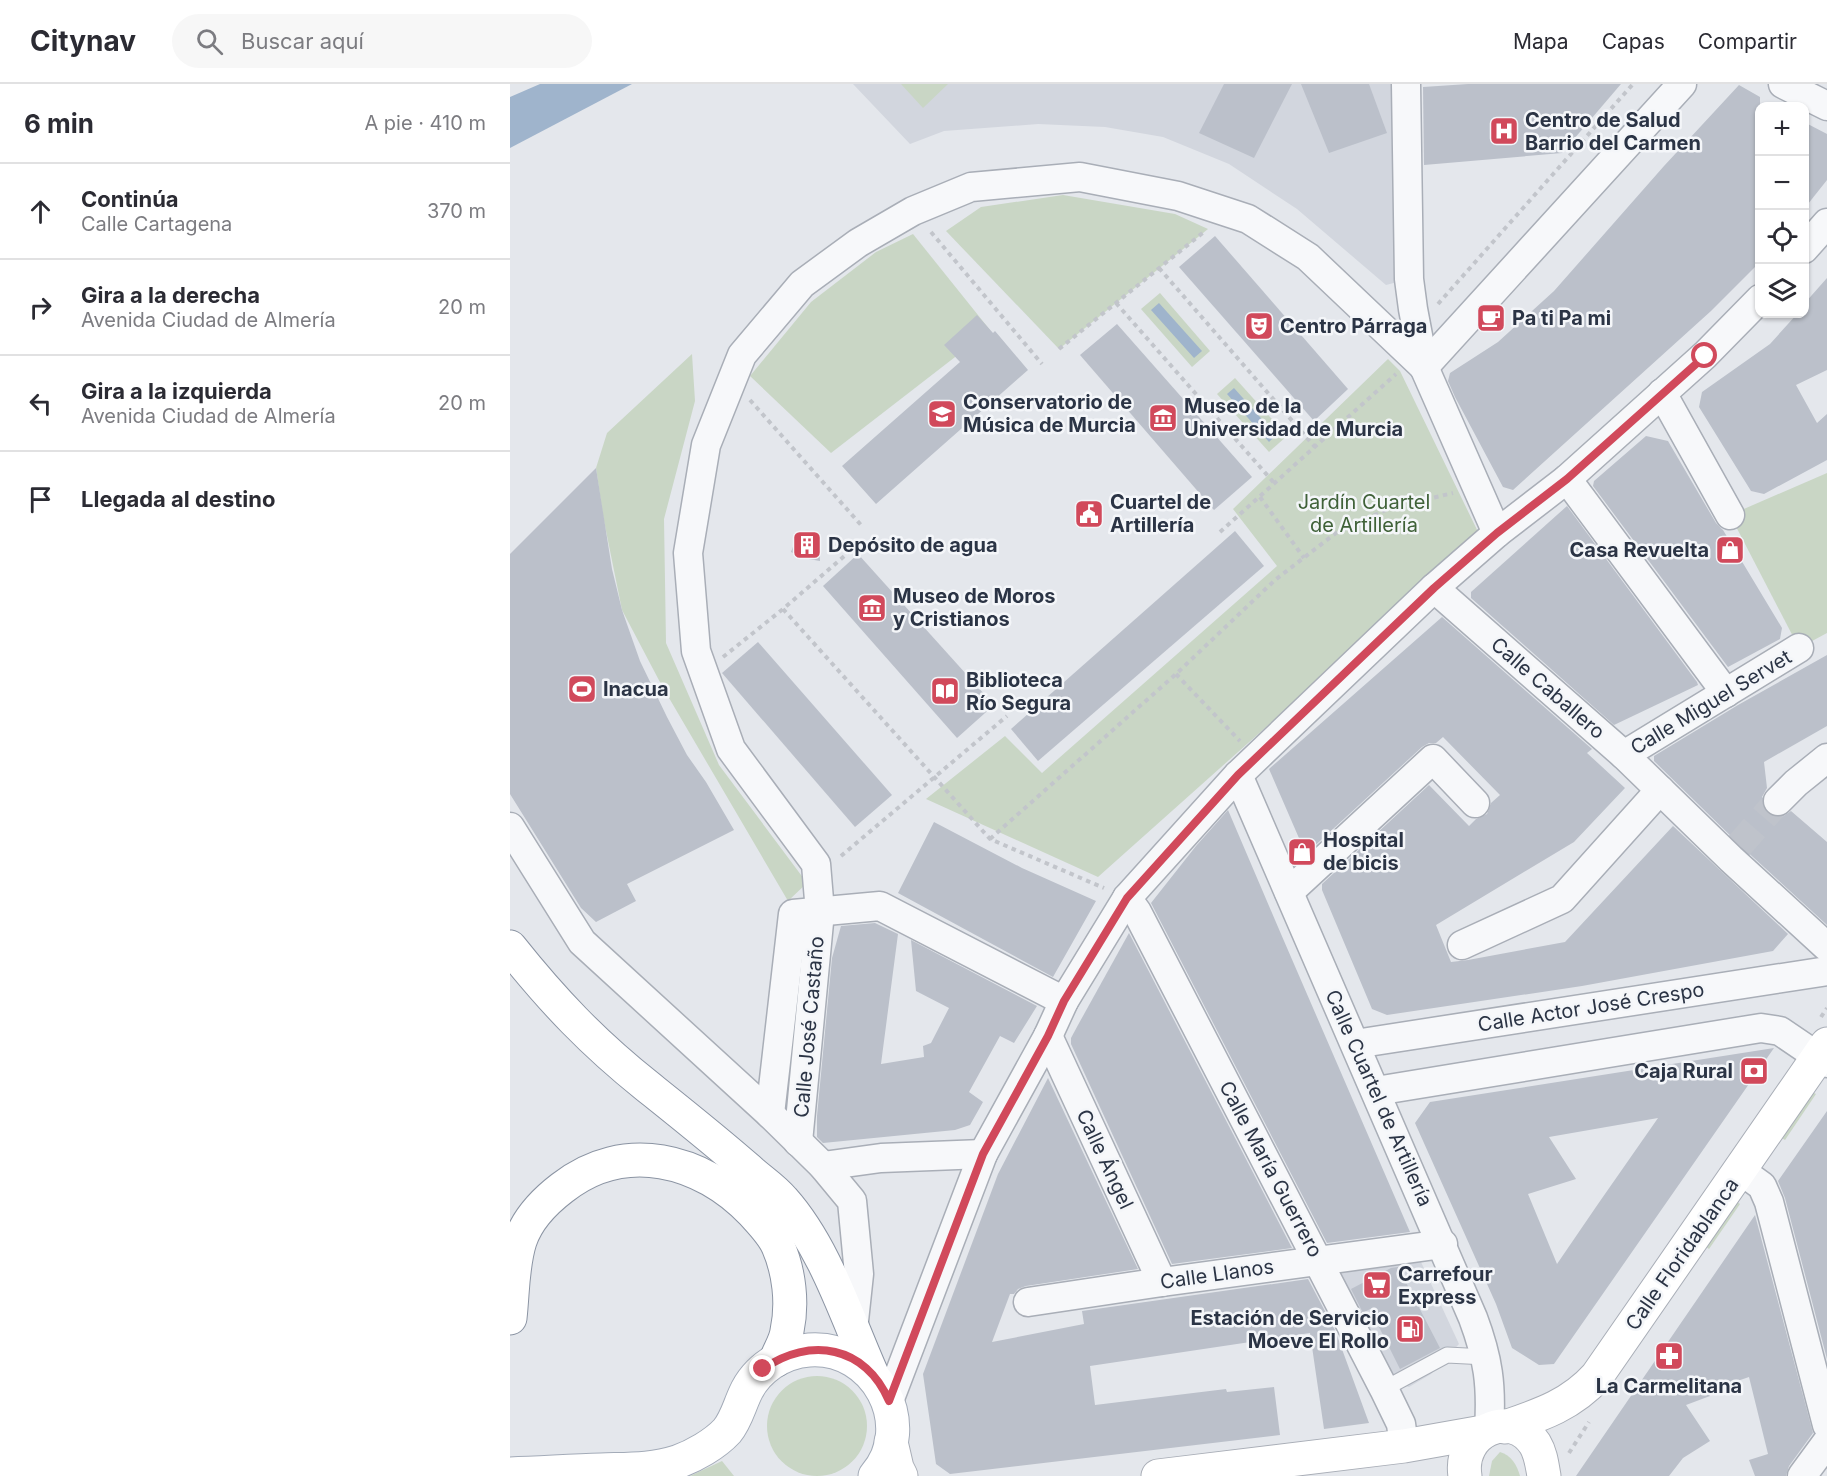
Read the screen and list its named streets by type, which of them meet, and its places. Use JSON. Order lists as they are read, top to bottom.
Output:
{
  "streets": {
    "main road": ["Calle Floridablanca"],
    "street": [
      "Calle Caballero",
      "Calle Miguel Servet",
      "Calle Actor José Crespo",
      "Calle José Castaño",
      "Calle Cuartel de Artillería",
      "Calle Ángel",
      "Calle María Guerrero",
      "Calle Llanos"
    ]
  },
  "crossings": [
    ["Calle Caballero", "Calle Miguel Servet"],
    ["Calle Actor José Crespo", "Calle Cuartel de Artillería"],
    ["Calle Cuartel de Artillería", "Calle Floridablanca"],
    ["Calle Cuartel de Artillería", "Calle Llanos"],
    ["Calle Ángel", "Calle Llanos"],
    ["Calle María Guerrero", "Calle Floridablanca"],
    ["Calle María Guerrero", "Calle Llanos"]
  ],
  "parks": ["Jardín Cuartel de Artillería"],
  "places": {
    "hospital": ["Centro de Salud Barrio del Carmen"],
    "cafe": ["Pa ti Pa mi"],
    "theatre": ["Centro Párraga"],
    "school or university": ["Conservatorio de Música de Murcia"],
    "museum": ["Museo de la Universidad de Murcia", "Museo de Moros y Cristianos"],
    "public building": ["Cuartel de Artillería"],
    "building": ["Depósito de agua"],
    "shop": ["Casa Revuelta", "Hospital de bicis"],
    "sports": ["Inacua"],
    "library": ["Biblioteca Río Segura"],
    "bank": ["Caja Rural"],
    "supermarket": ["Carrefour Express"],
    "fuel station": ["Estación de Servicio Moeve El Rollo"],
    "pharmacy": ["La Carmelitana"]
  },
  "page": {
    "header": "Citynav",
    "search": "Buscar aquí",
    "nav": ["Mapa", "Capas", "Compartir"],
    "heading": ["6 min", "A pie · 410 m"],
    "map_buttons": ["+", "−"],
    "list": [
      ["Continúa", "Calle Cartagena", "370 m"],
      ["Gira a la derecha", "Avenida Ciudad de Almería", "20 m"],
      ["Gira a la izquierda", "Avenida Ciudad de Almería", "20 m"],
      "Llegada al destino"
    ]
  }
}
